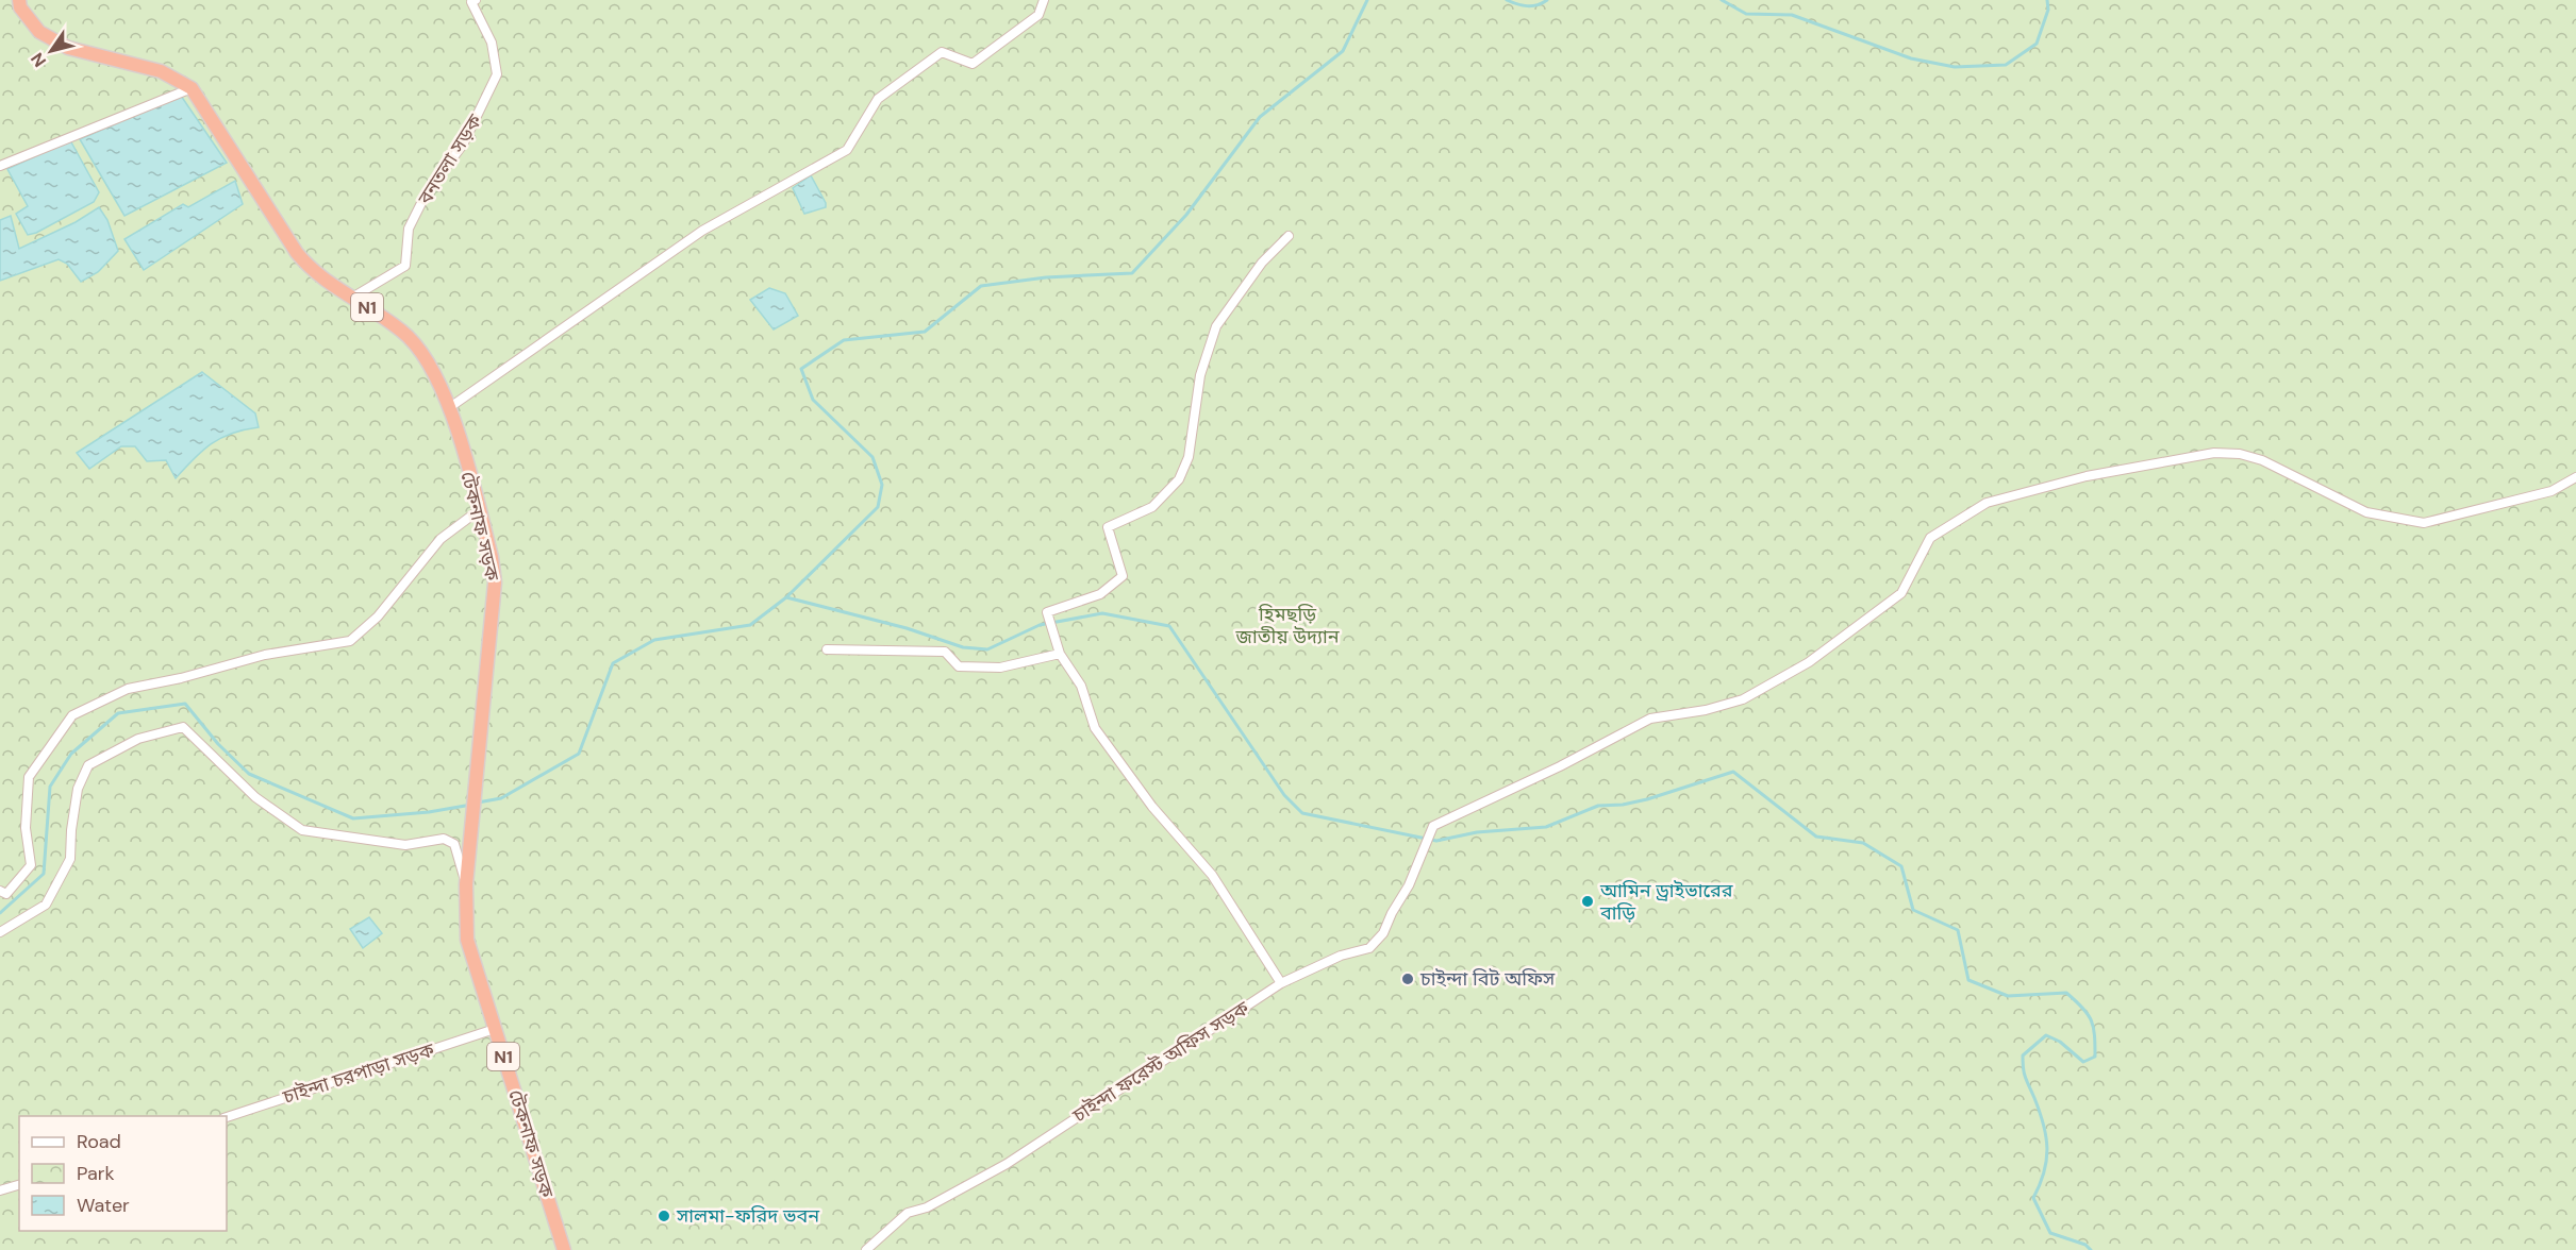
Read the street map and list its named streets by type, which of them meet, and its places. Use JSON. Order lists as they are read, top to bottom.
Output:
{
  "streets": {
    "highway": ["N1", "টেকনাফ সড়ক"],
    "street": ["বনতলা সড়ক", "চাইন্দা ফরেস্ট অফিস সড়ক", "চাইন্দা চরপাড়া সড়ক"]
  },
  "crossings": [
    ["বনতলা সড়ক", "টেকনাফ সড়ক"],
    ["টেকনাফ সড়ক", "চাইন্দা চরপাড়া সড়ক"]
  ],
  "parks": ["হিমছড়ি জাতীয় উদ্যান"],
  "places": ["আমিন ড্রাইভারের বাড়ি", "চাইন্দা বিট অফিস", "সালমা-ফরিদ ভবন"],
  "legend": ["Road", "Park", "Water"],
  "north": "bottom left"
}
